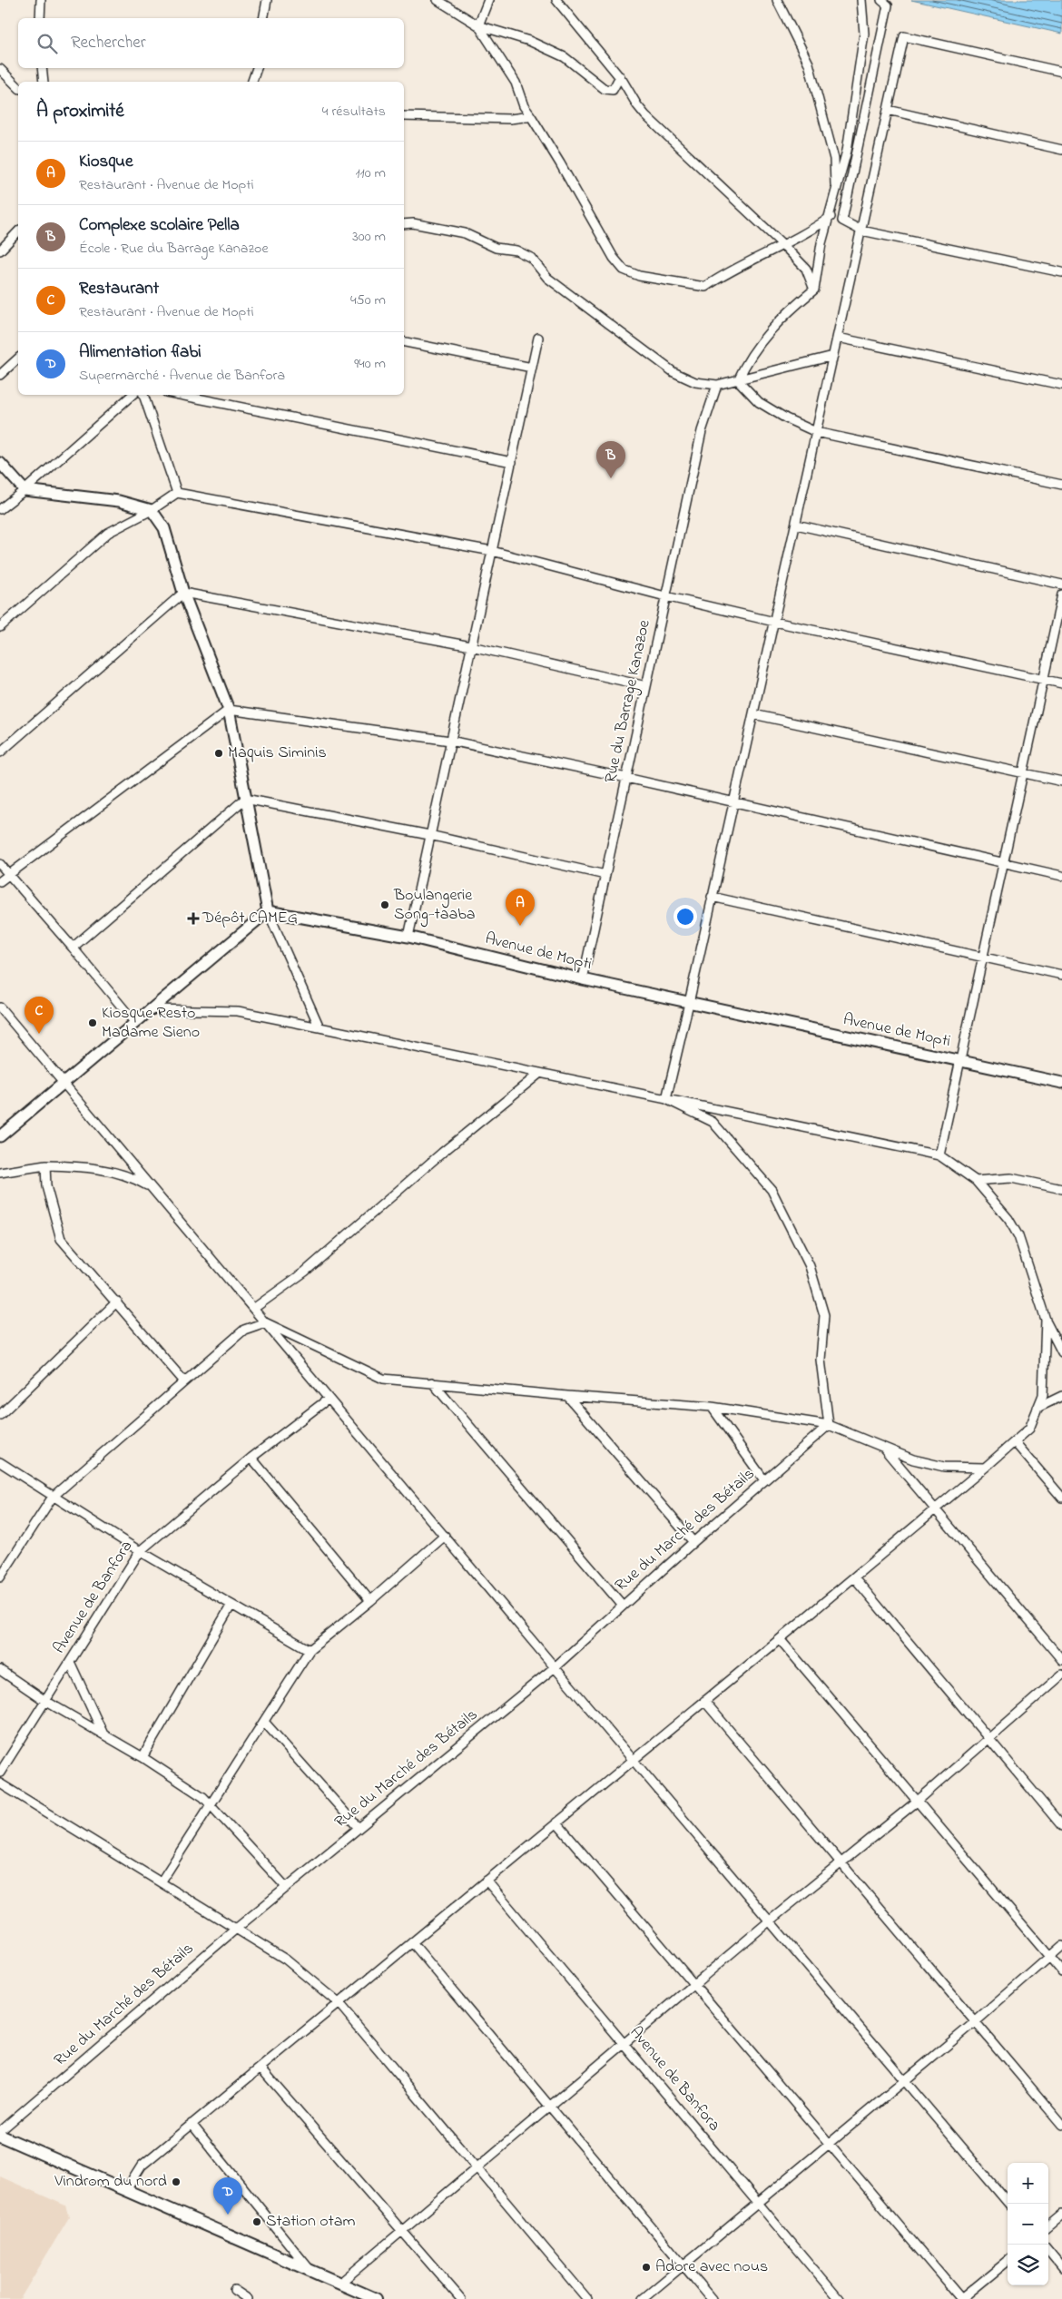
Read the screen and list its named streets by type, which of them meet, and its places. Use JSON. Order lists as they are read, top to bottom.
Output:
{
  "streets": {
    "street": [
      "Rue du Barrage Kanazoe",
      "Avenue de Mopti",
      "Rue du Marché des Bétails",
      "Avenue de Banfora"
    ]
  },
  "crossings": [
    ["Rue du Barrage Kanazoe", "Avenue de Mopti"]
  ],
  "places": {
    "other": [
      "Maquis Siminis",
      "Boulangerie Song-taaba",
      "Kiosque Resto Madame Sieno",
      "Vindrom du nord",
      "Station otam",
      "Adore avec nous"
    ],
    "health": ["Dépôt CAMEG"]
  },
  "page": {
    "search": "Rechercher",
    "heading": ["À proximité", "4 résultats"],
    "list": [
      {
        "mark": "A",
        "name": "Kiosque",
        "note": "Restaurant · Avenue de Mopti",
        "value": "110 m"
      },
      {
        "mark": "B",
        "name": "Complexe scolaire Pella",
        "note": "École · Rue du Barrage Kanazoe",
        "value": "300 m"
      },
      {
        "mark": "C",
        "name": "Restaurant",
        "note": "Restaurant · Avenue de Mopti",
        "value": "450 m"
      },
      {
        "mark": "D",
        "name": "Alimentation flabi",
        "note": "Supermarché · Avenue de Banfora",
        "value": "940 m"
      }
    ],
    "pins": [
      "B",
      "A",
      "C",
      "D"
    ],
    "map_buttons": ["+", "−"]
  }
}
